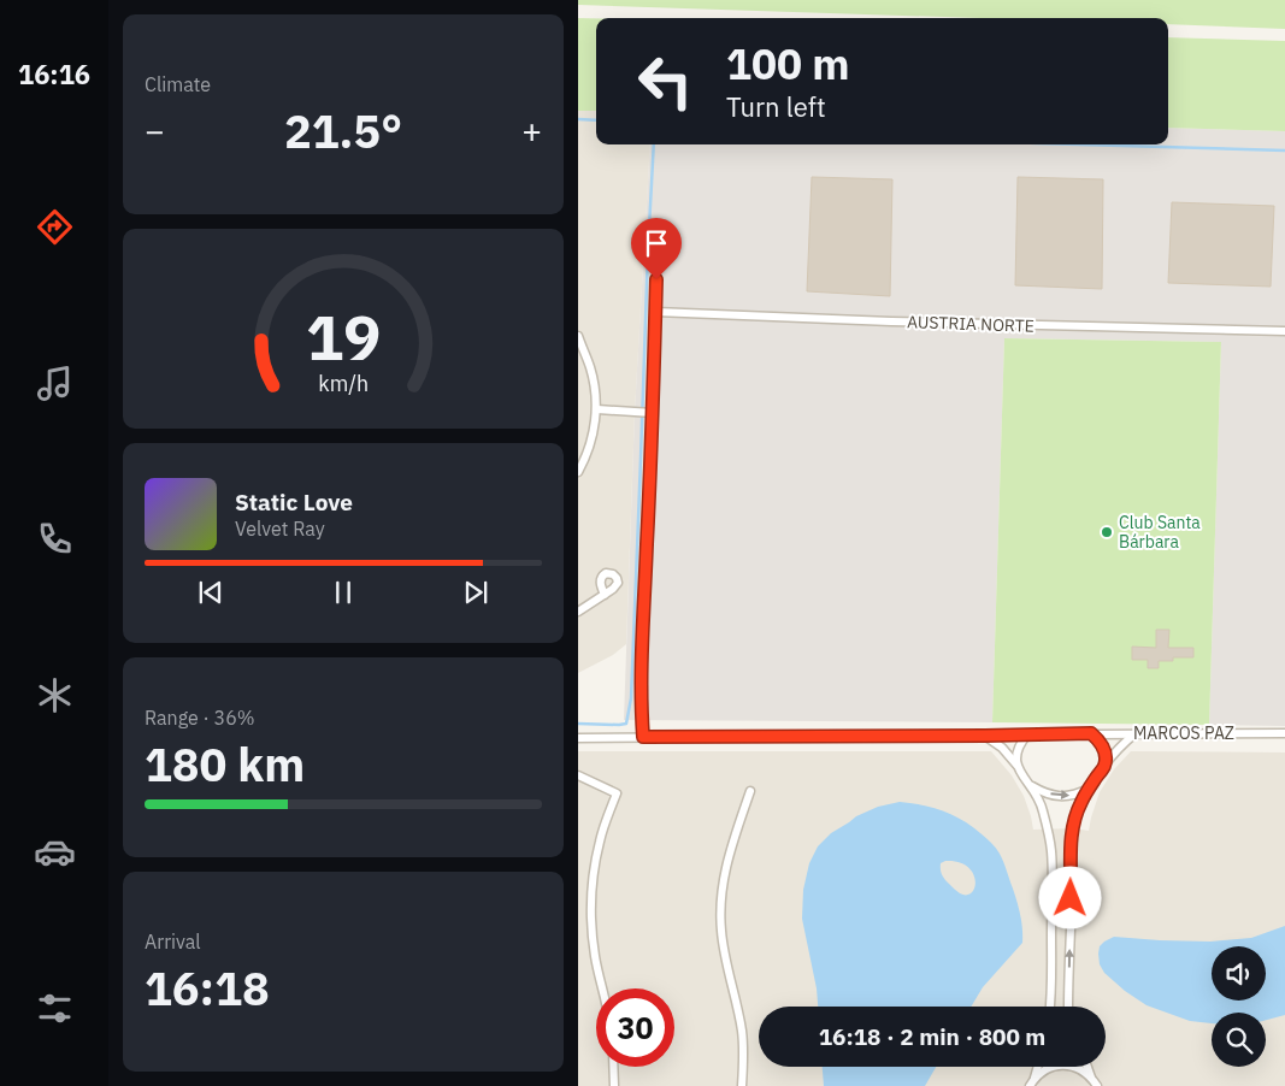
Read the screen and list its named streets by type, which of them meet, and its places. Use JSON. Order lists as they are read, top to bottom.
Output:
{
  "streets": {
    "street": ["AUSTRIA NORTE", "MARCOS PAZ"]
  },
  "places": ["Club Santa Bárbara"],
  "page": {
    "tabs": "16:16",
    "tile": [
      "Climate",
      ["Range · 36%", "180 km"],
      ["Arrival", "16:18"]
    ],
    "turn": ["100 m", "Turn left"],
    "heat": ["−", "21.5°", "+"],
    "song": ["Static Love", "Velvet Ray"],
    "limit": "30",
    "trip": "16:18 · 2 min · 800 m",
    "gauge": ["19", "km/h"]
  }
}
